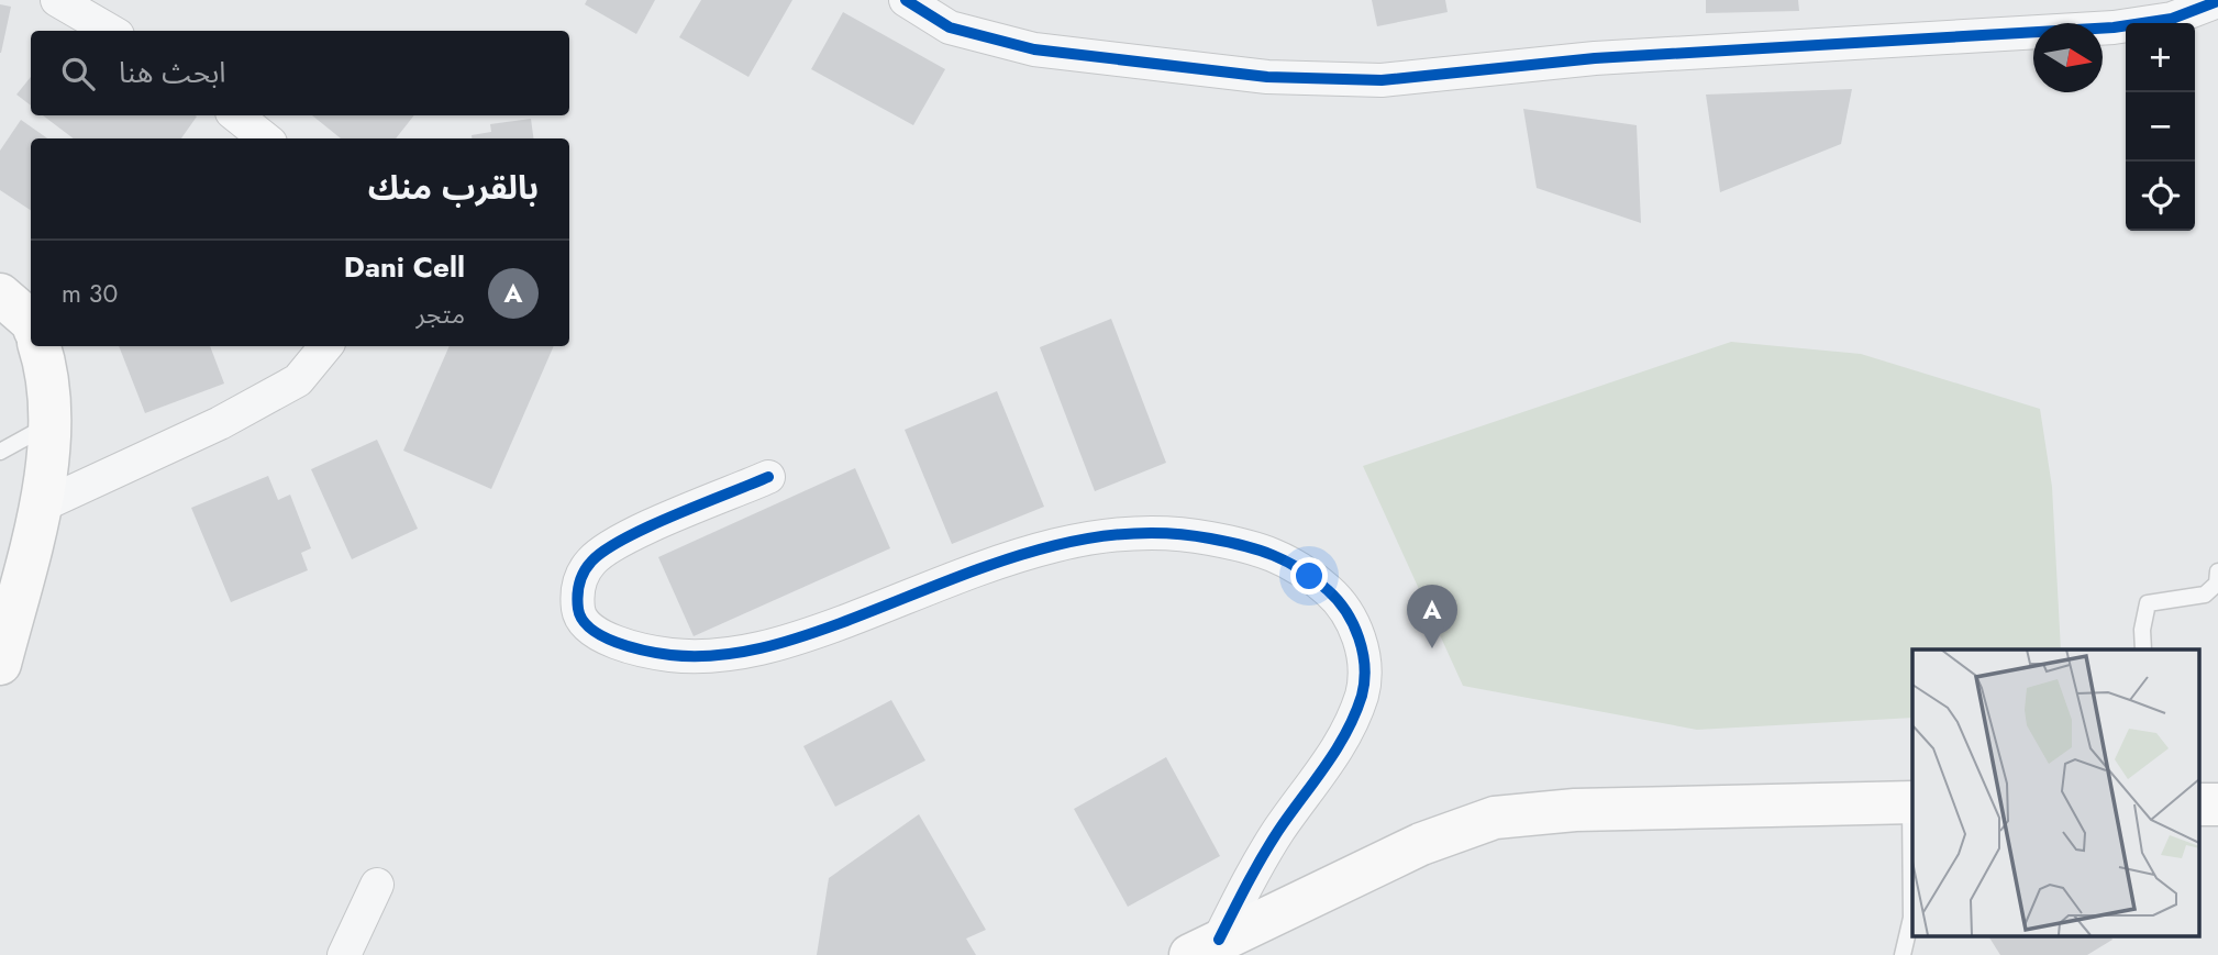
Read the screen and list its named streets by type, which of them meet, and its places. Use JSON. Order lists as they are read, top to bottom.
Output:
{
  "north": "right",
  "page": {
    "map_buttons": ["+", "−"],
    "search": "ابحث هنا",
    "heading": "بالقرب منك",
    "list": [
      {
        "mark": "A",
        "name": "Dani Cell",
        "note": "متجر",
        "value": "30 m"
      }
    ],
    "pins": "A"
  }
}
